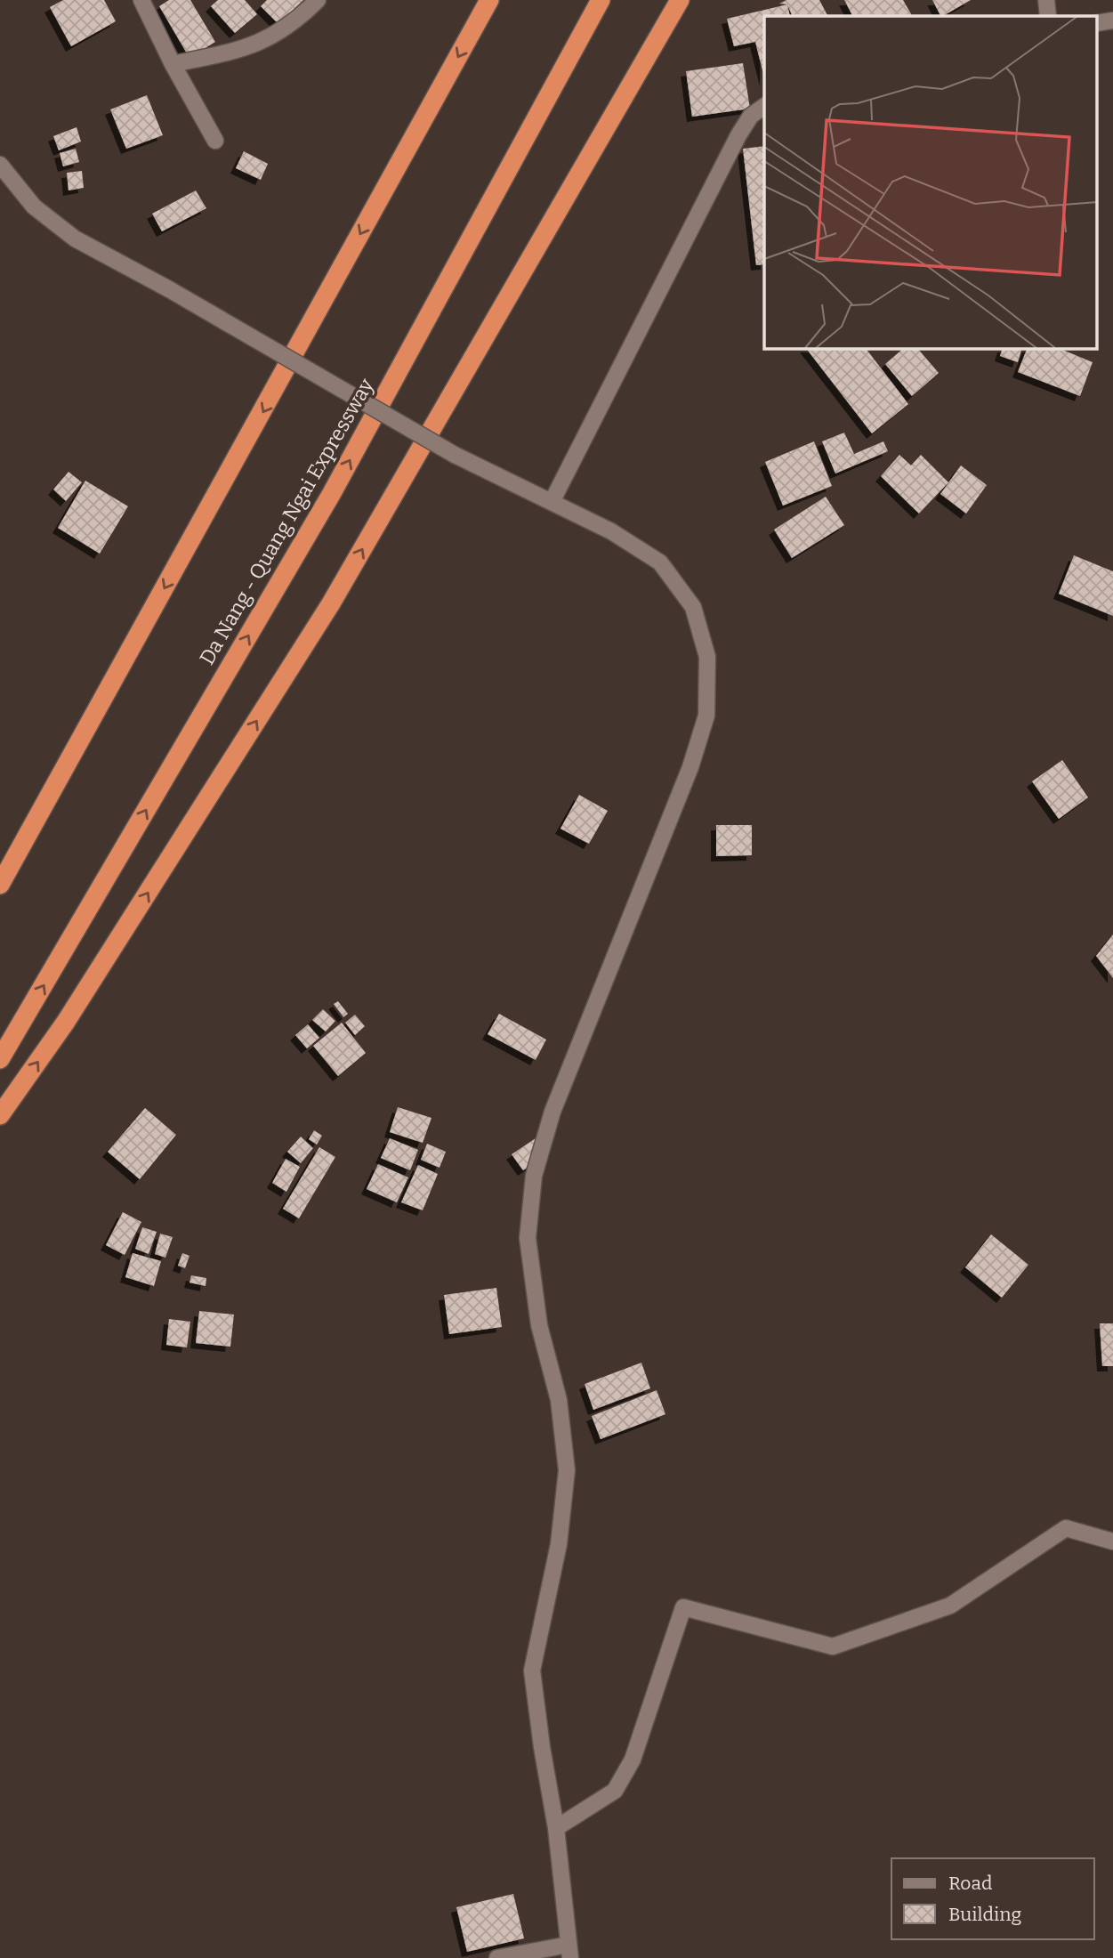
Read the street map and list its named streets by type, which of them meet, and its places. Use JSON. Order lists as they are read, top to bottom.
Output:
{
  "streets": {
    "highway": ["Da Nang - Quang Ngai Expressway"]
  },
  "legend": ["Road", "Building"]
}
